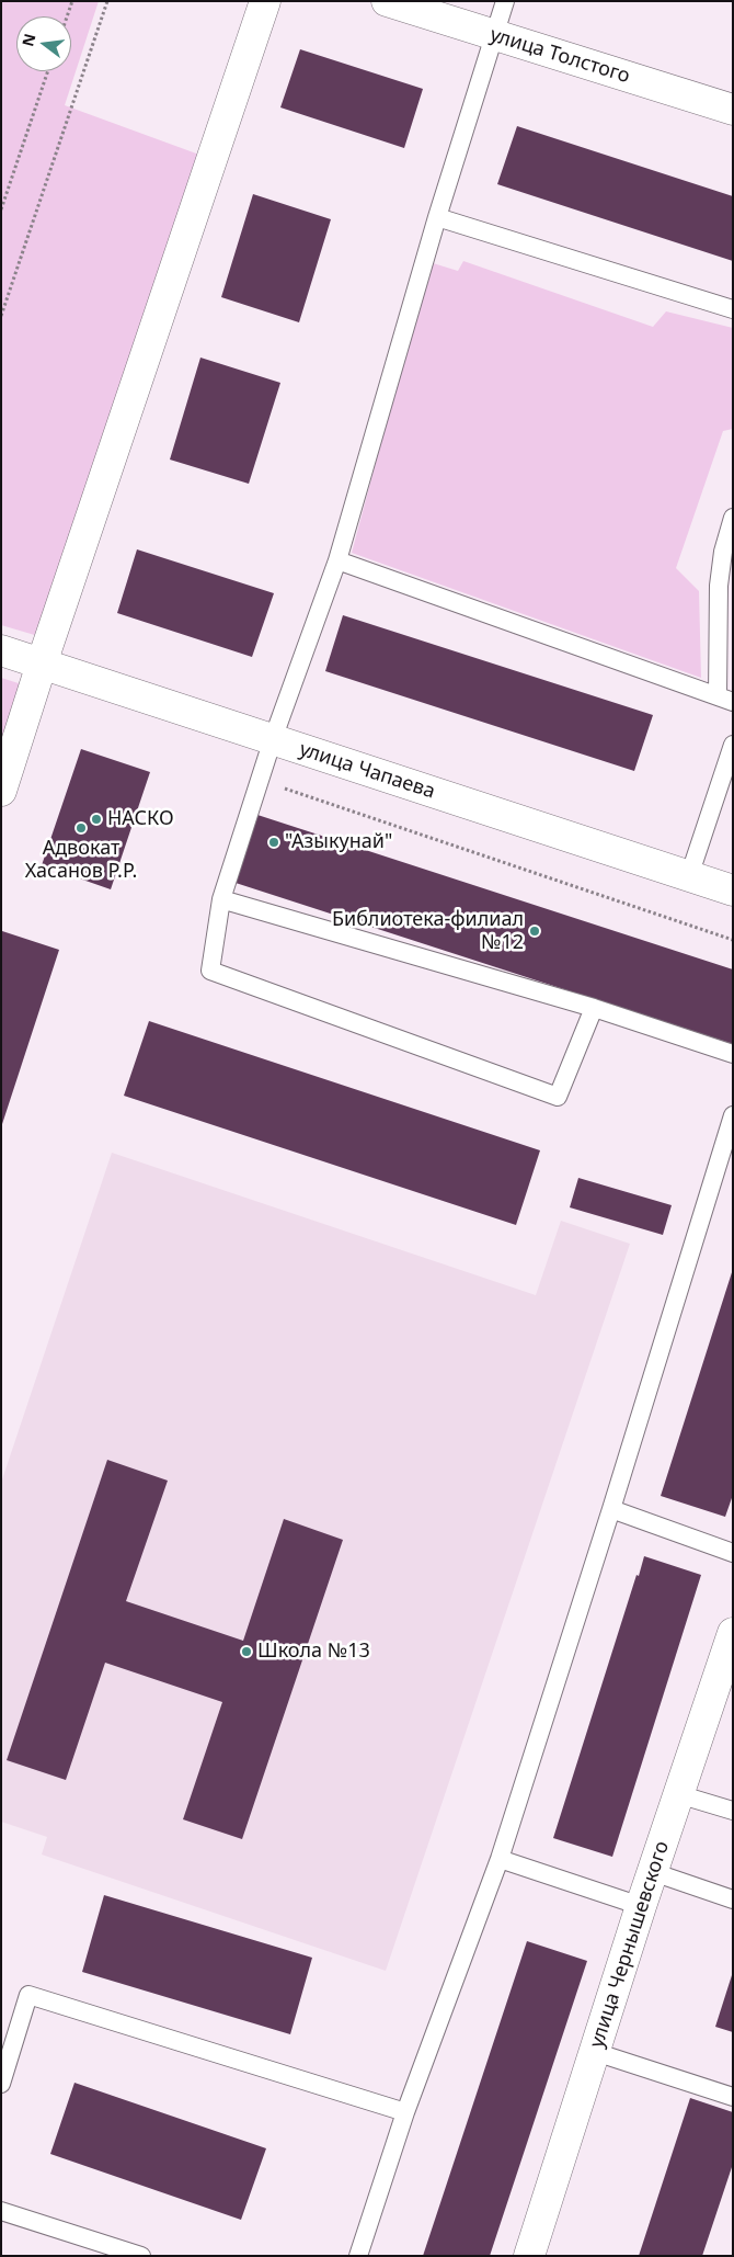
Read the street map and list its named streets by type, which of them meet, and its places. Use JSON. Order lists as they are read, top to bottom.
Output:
{
  "streets": {
    "street": ["улица Толстого", "улица Чапаева", "улица Чернышевского"]
  },
  "places": [
    "НАСКО",
    "Адвокат Хасанов Р.Р.",
    "\"Азыкунай\"",
    "Библиотека-филиал №12",
    "Школа №13"
  ],
  "north": "left"
}
